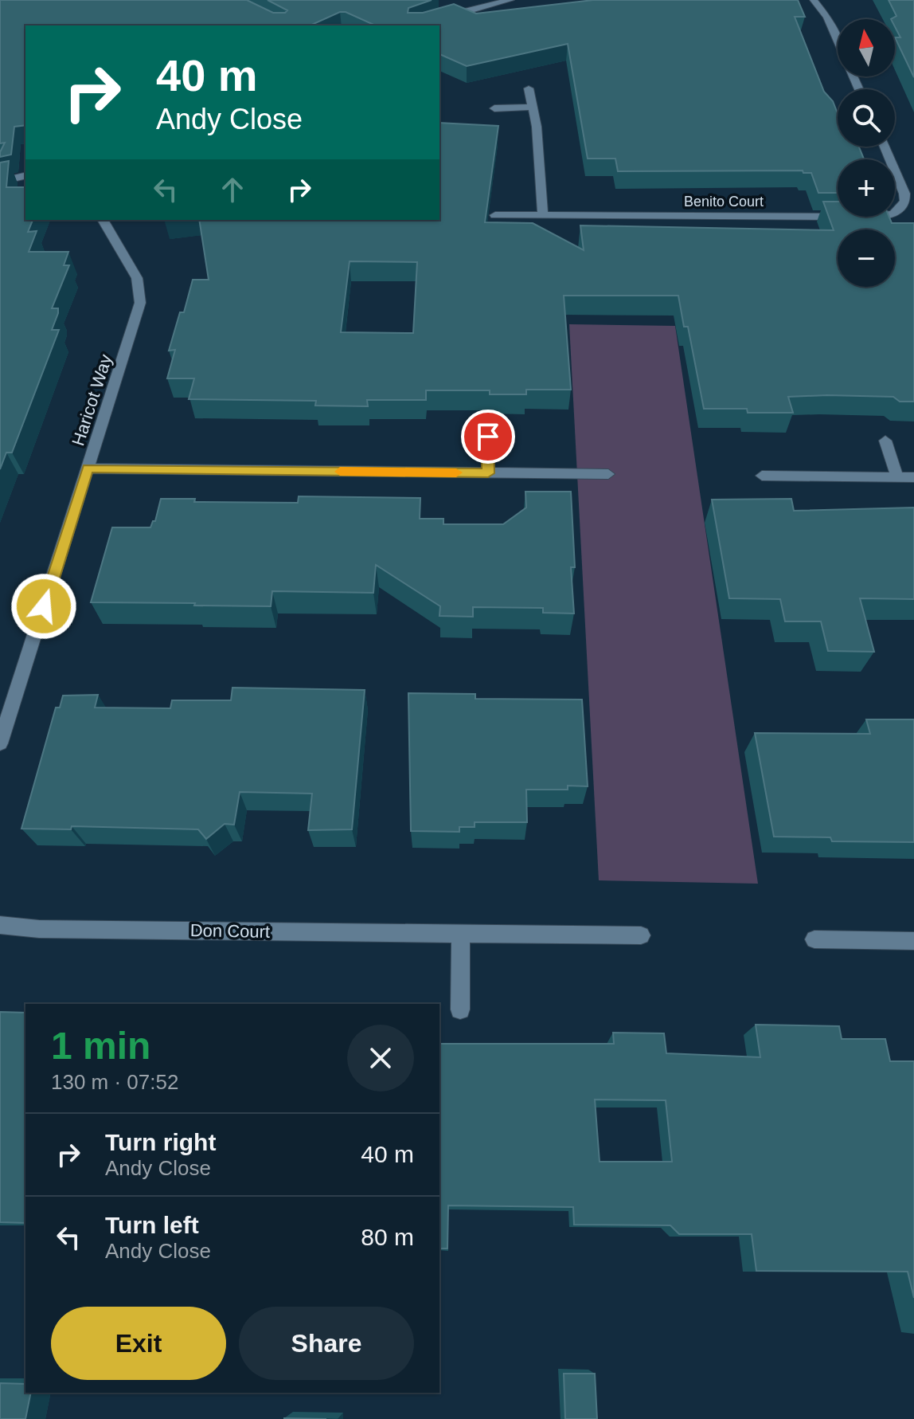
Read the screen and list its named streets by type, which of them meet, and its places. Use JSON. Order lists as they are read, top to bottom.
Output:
{
  "streets": {
    "street": ["Benito Court", "Haricot Way", "Don Court"]
  },
  "north": "top",
  "page": {
    "map_buttons": ["+", "−"],
    "turn": ["40 m", "Andy Close"],
    "heading": ["1 min", "130 m · 07:52"],
    "list": [
      {
        "name": "Turn right",
        "note": "Andy Close",
        "value": "40 m"
      },
      {
        "name": "Turn left",
        "note": "Andy Close",
        "value": "80 m"
      }
    ],
    "buttons": ["Exit", "Share"]
  }
}
